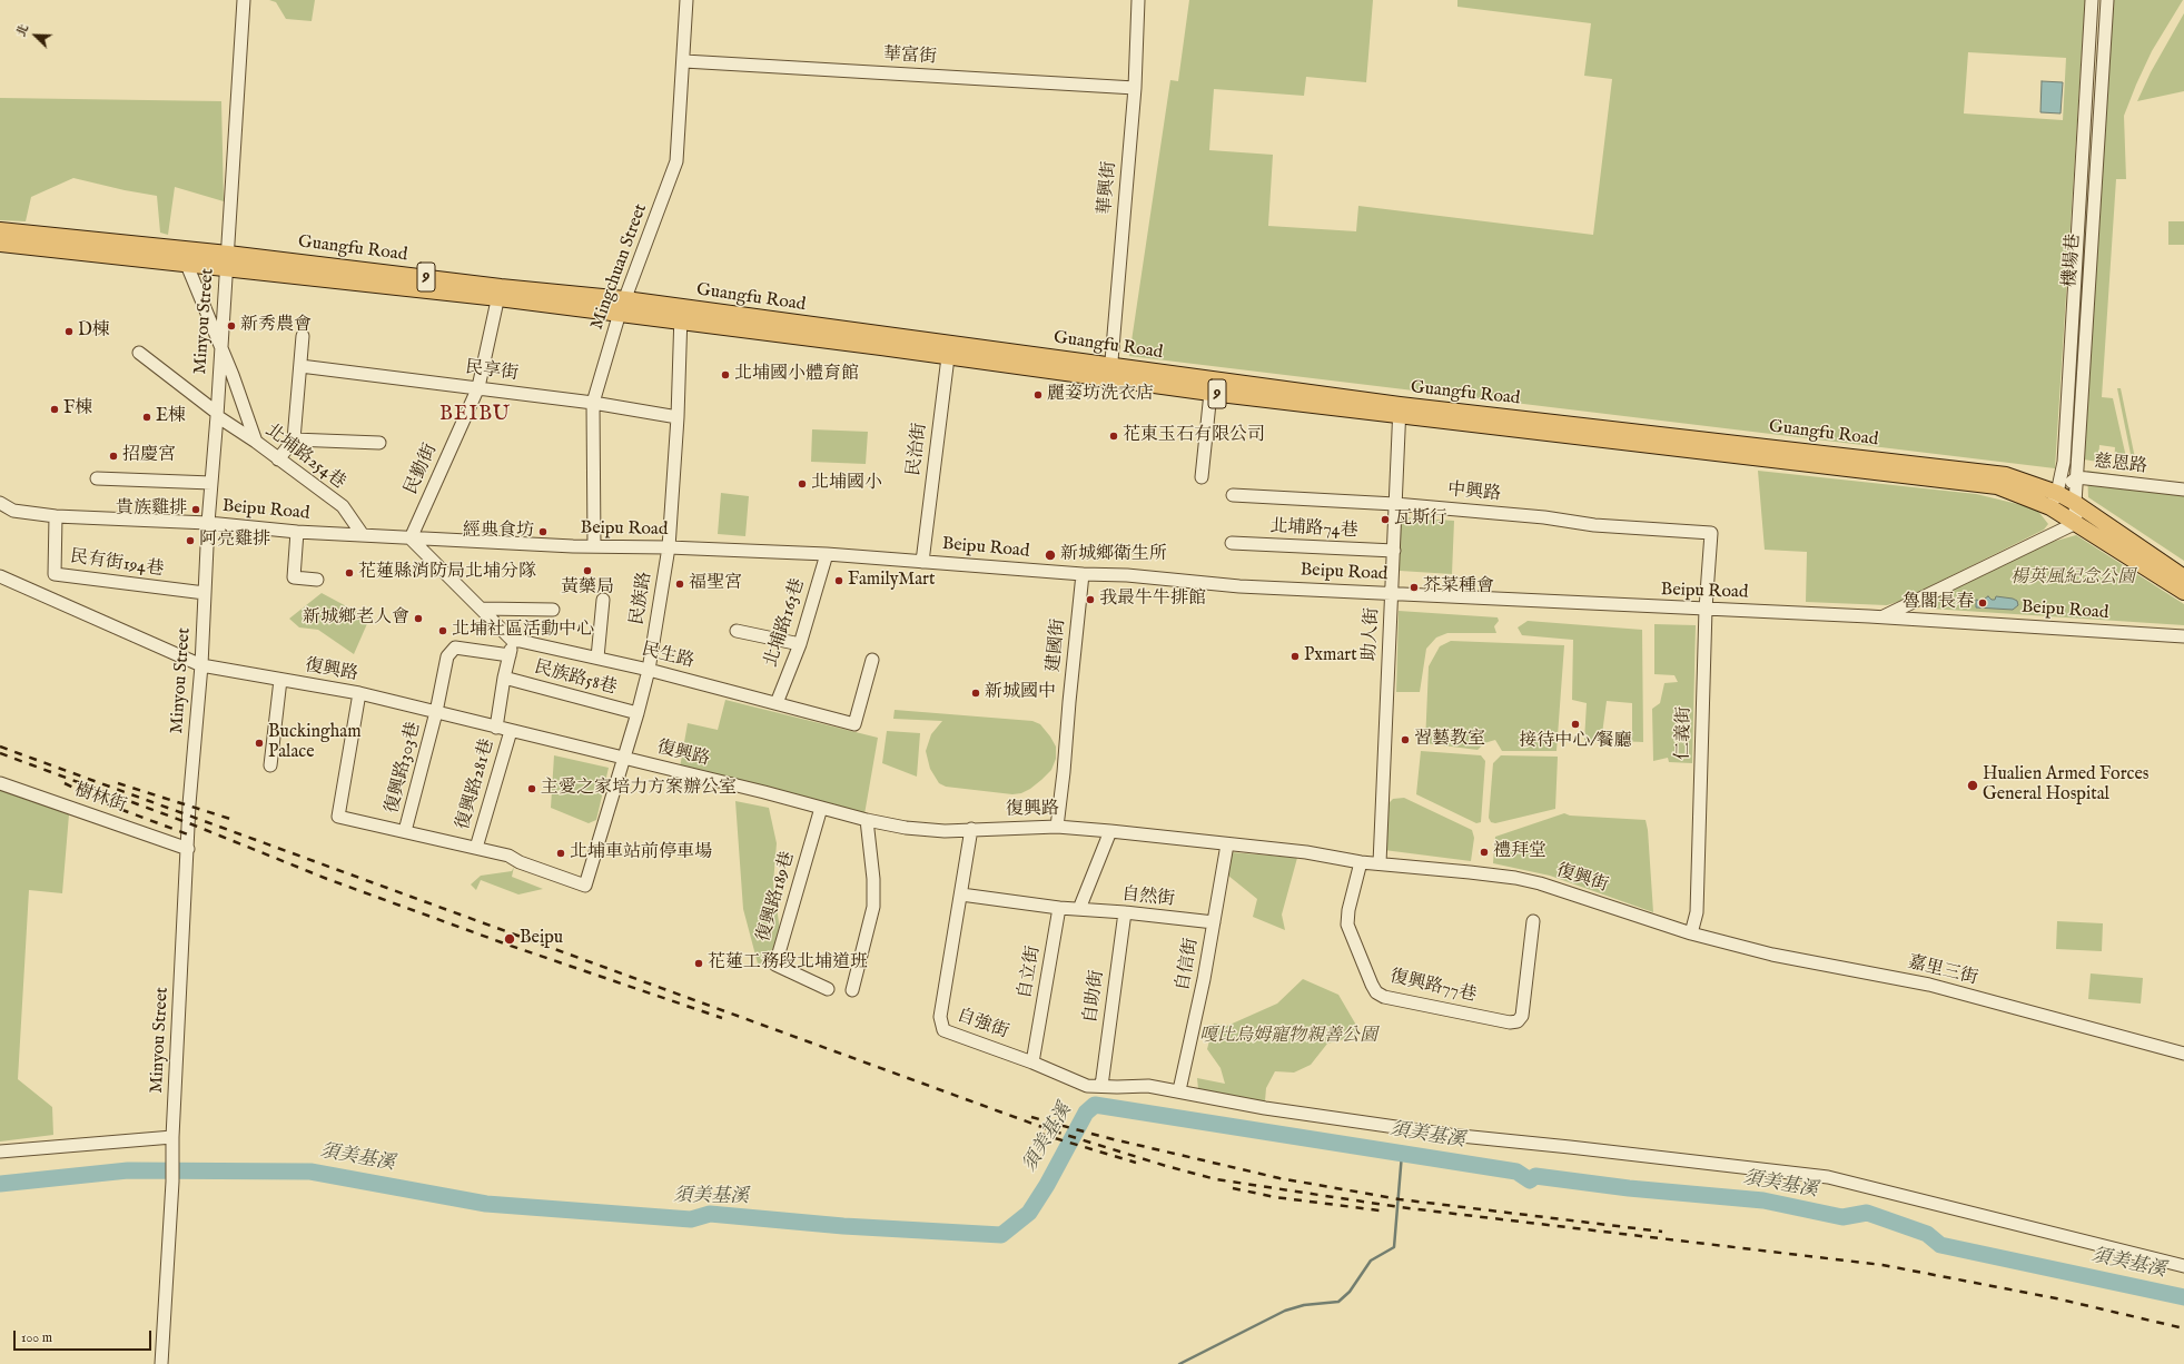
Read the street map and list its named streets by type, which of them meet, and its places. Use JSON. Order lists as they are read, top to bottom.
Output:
{
  "streets": {
    "main road": ["Guangfu Road", "9"],
    "street": [
      "華富街",
      "華興街",
      "機場巷",
      "Mingchuan Street",
      "Minyou Street",
      "民享街",
      "民治街",
      "北埔路254巷",
      "慈恩路",
      "民勤街",
      "中興路",
      "Beipu Road",
      "北埔路74巷",
      "民有街194巷",
      "民族路",
      "北埔路163巷",
      "助人街",
      "建國街",
      "民生路",
      "復興路",
      "民族路58巷",
      "仁義街",
      "復興路303巷",
      "復興路281巷",
      "樹林街",
      "復興街",
      "復興路189巷",
      "自然街",
      "自信街",
      "嘉里三街",
      "自立街",
      "復興路77巷",
      "自助街",
      "自強街"
    ]
  },
  "crossings": [
    ["華富街", "華興街"],
    ["華富街", "Mingchuan Street"],
    ["華興街", "Guangfu Road"],
    ["Guangfu Road", "機場巷"],
    ["Guangfu Road", "Mingchuan Street"],
    ["Guangfu Road", "Minyou Street"],
    ["Guangfu Road", "民治街"],
    ["Guangfu Road", "慈恩路"],
    ["Guangfu Road", "民勤街"],
    ["Guangfu Road", "民族路"],
    ["Guangfu Road", "助人街"],
    ["機場巷", "慈恩路"],
    ["Mingchuan Street", "民享街"],
    ["Mingchuan Street", "Beipu Road"],
    ["Minyou Street", "北埔路254巷"],
    ["Minyou Street", "Beipu Road"],
    ["Minyou Street", "民有街194巷"],
    ["Minyou Street", "復興路"],
    ["Minyou Street", "樹林街"],
    ["民享街", "民勤街"],
    ["民享街", "民族路"],
    ["民治街", "Beipu Road"],
    ["北埔路254巷", "Beipu Road"],
    ["民勤街", "Beipu Road"],
    ["中興路", "助人街"],
    ["中興路", "仁義街"],
    ["Beipu Road", "民有街194巷"],
    ["Beipu Road", "民族路"],
    ["Beipu Road", "北埔路163巷"],
    ["Beipu Road", "助人街"],
    ["Beipu Road", "建國街"],
    ["Beipu Road", "仁義街"],
    ["北埔路74巷", "助人街"],
    ["民族路", "民生路"],
    ["民族路", "復興路"],
    ["民族路", "民族路58巷"],
    ["民族路", "復興路281巷"],
    ["北埔路163巷", "民生路"],
    ["助人街", "復興路"],
    ["助人街", "復興街"],
    ["建國街", "復興路"],
    ["復興路", "復興路303巷"],
    ["復興路", "復興路281巷"],
    ["復興路", "復興街"],
    ["復興路", "復興路189巷"],
    ["復興路", "自信街"],
    ["復興路", "復興路77巷"],
    ["復興路", "自強街"],
    ["仁義街", "復興街"],
    ["仁義街", "嘉里三街"],
    ["復興街", "嘉里三街"],
    ["自然街", "自信街"],
    ["自然街", "自助街"],
    ["自信街", "自強街"],
    ["自立街", "自強街"],
    ["自助街", "自強街"]
  ],
  "districts": ["BEIBU"],
  "water": ["須美基溪"],
  "parks": ["楊英風紀念公園", "嘎比烏姆寵物親善公園"],
  "places": [
    "新秀農會",
    "D棟",
    "北埔國小體育館",
    "麗姿坊洗衣店",
    "F棟",
    "E棟",
    "花東玉石有限公司",
    "招慶宮",
    "北埔國小",
    "貴族雞排",
    "瓦斯行",
    "經典食坊",
    "阿亮雞排",
    "新城鄉衛生所",
    "黃藥局",
    "花蓮縣消防局北埔分隊",
    "FamilyMart",
    "福聖宮",
    "芥菜種會",
    "我最牛牛排館",
    "魯閣長春",
    "新城鄉老人會",
    "北埔社區活動中心",
    "Pxmart",
    "新城國中",
    "接待中心/餐廳",
    "習藝教室",
    "Buckingham Palace",
    "Hualien Armed Forces General Hospital",
    "主愛之家培力方案辦公室",
    "禮拜堂",
    "北埔車站前停車場",
    "Beipu",
    "花蓮工務段北埔道班"
  ],
  "scale_bar": "100 m",
  "north": "top left"
}
